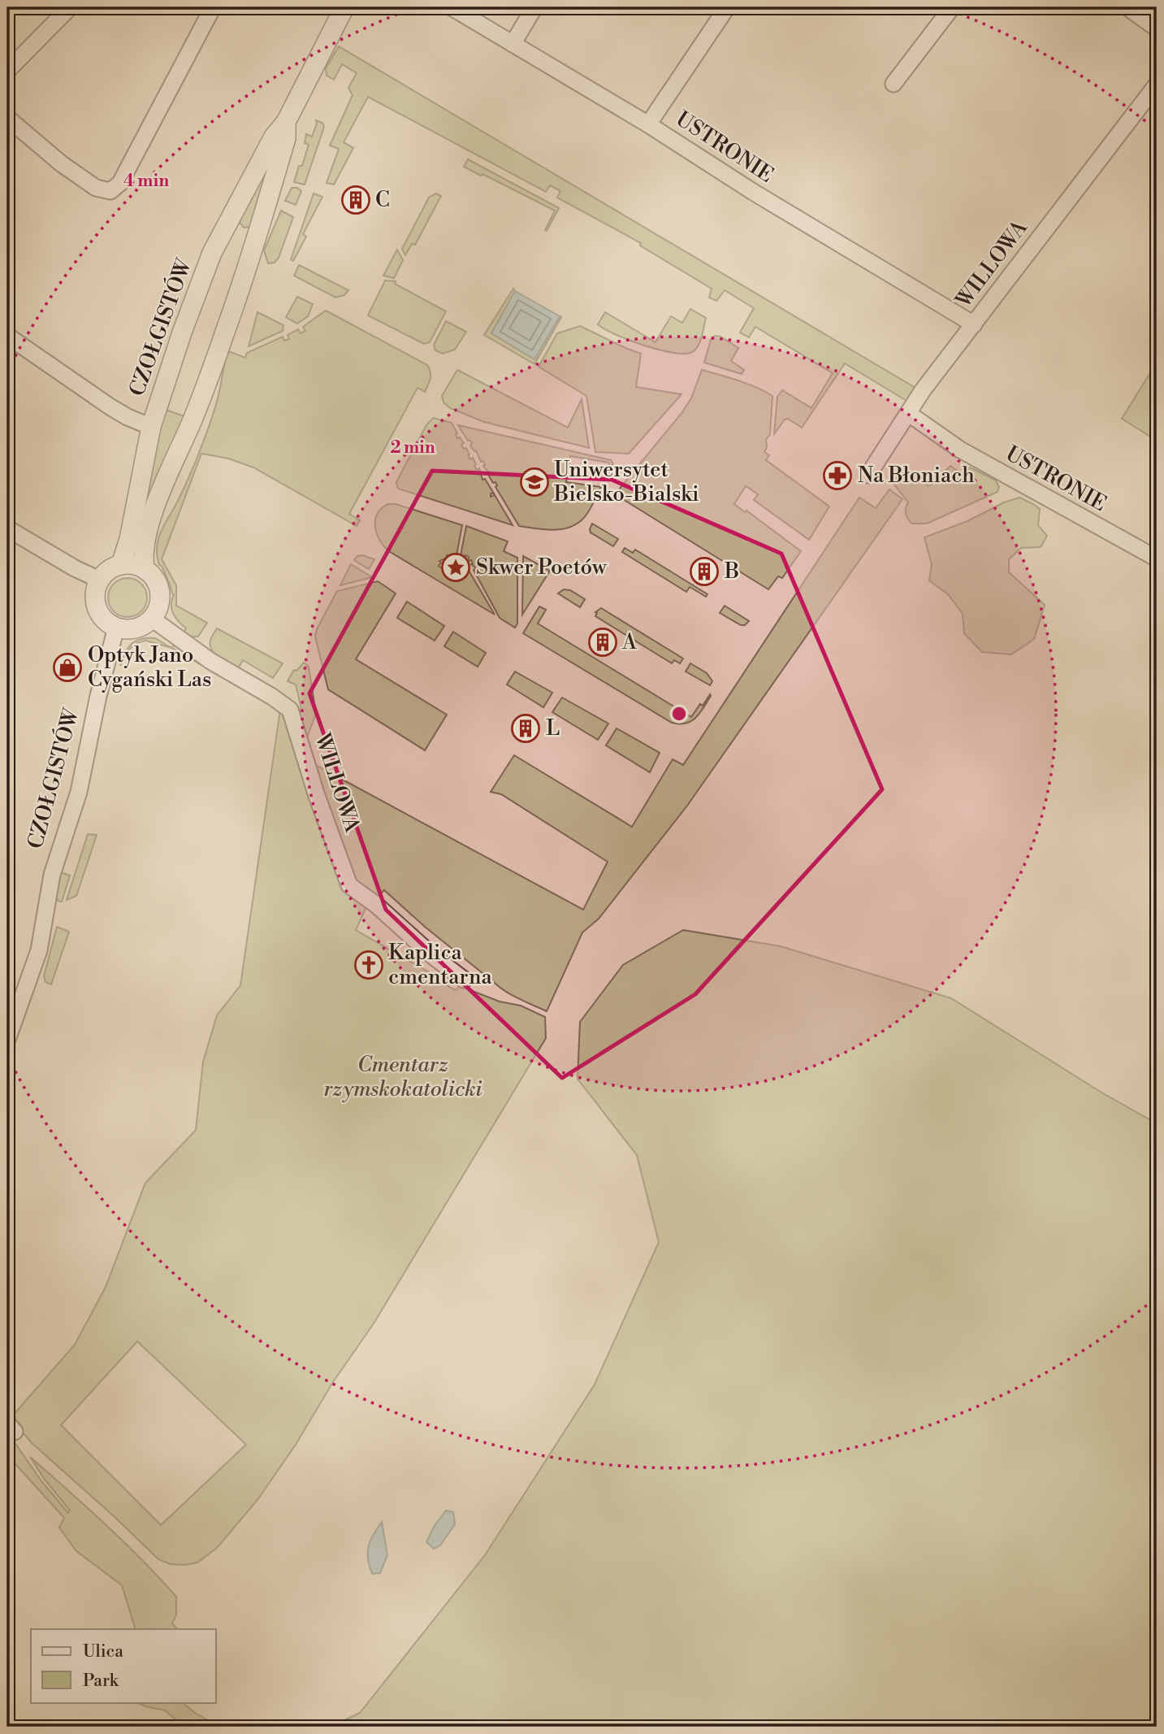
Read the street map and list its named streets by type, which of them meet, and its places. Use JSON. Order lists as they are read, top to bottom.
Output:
{
  "streets": {
    "street": ["USTRONIE", "WILLOWA", "CZOŁGISTÓW"]
  },
  "crossings": [
    ["USTRONIE", "WILLOWA"],
    ["WILLOWA", "CZOŁGISTÓW"]
  ],
  "parks": ["Cmentarz rzymskokatolicki"],
  "places": {
    "building": [
      "C",
      "B",
      "A",
      "L"
    ],
    "pharmacy": ["Na Błoniach"],
    "school or university": ["Uniwersytet Bielsko-Bialski"],
    "place": ["Skwer Poetów"],
    "shop": ["Optyk Jano Cygański Las"],
    "church": ["Kaplica cmentarna"]
  },
  "legend": ["Ulica", "Park"],
  "rings": ["4 min", "2 min"]
}
